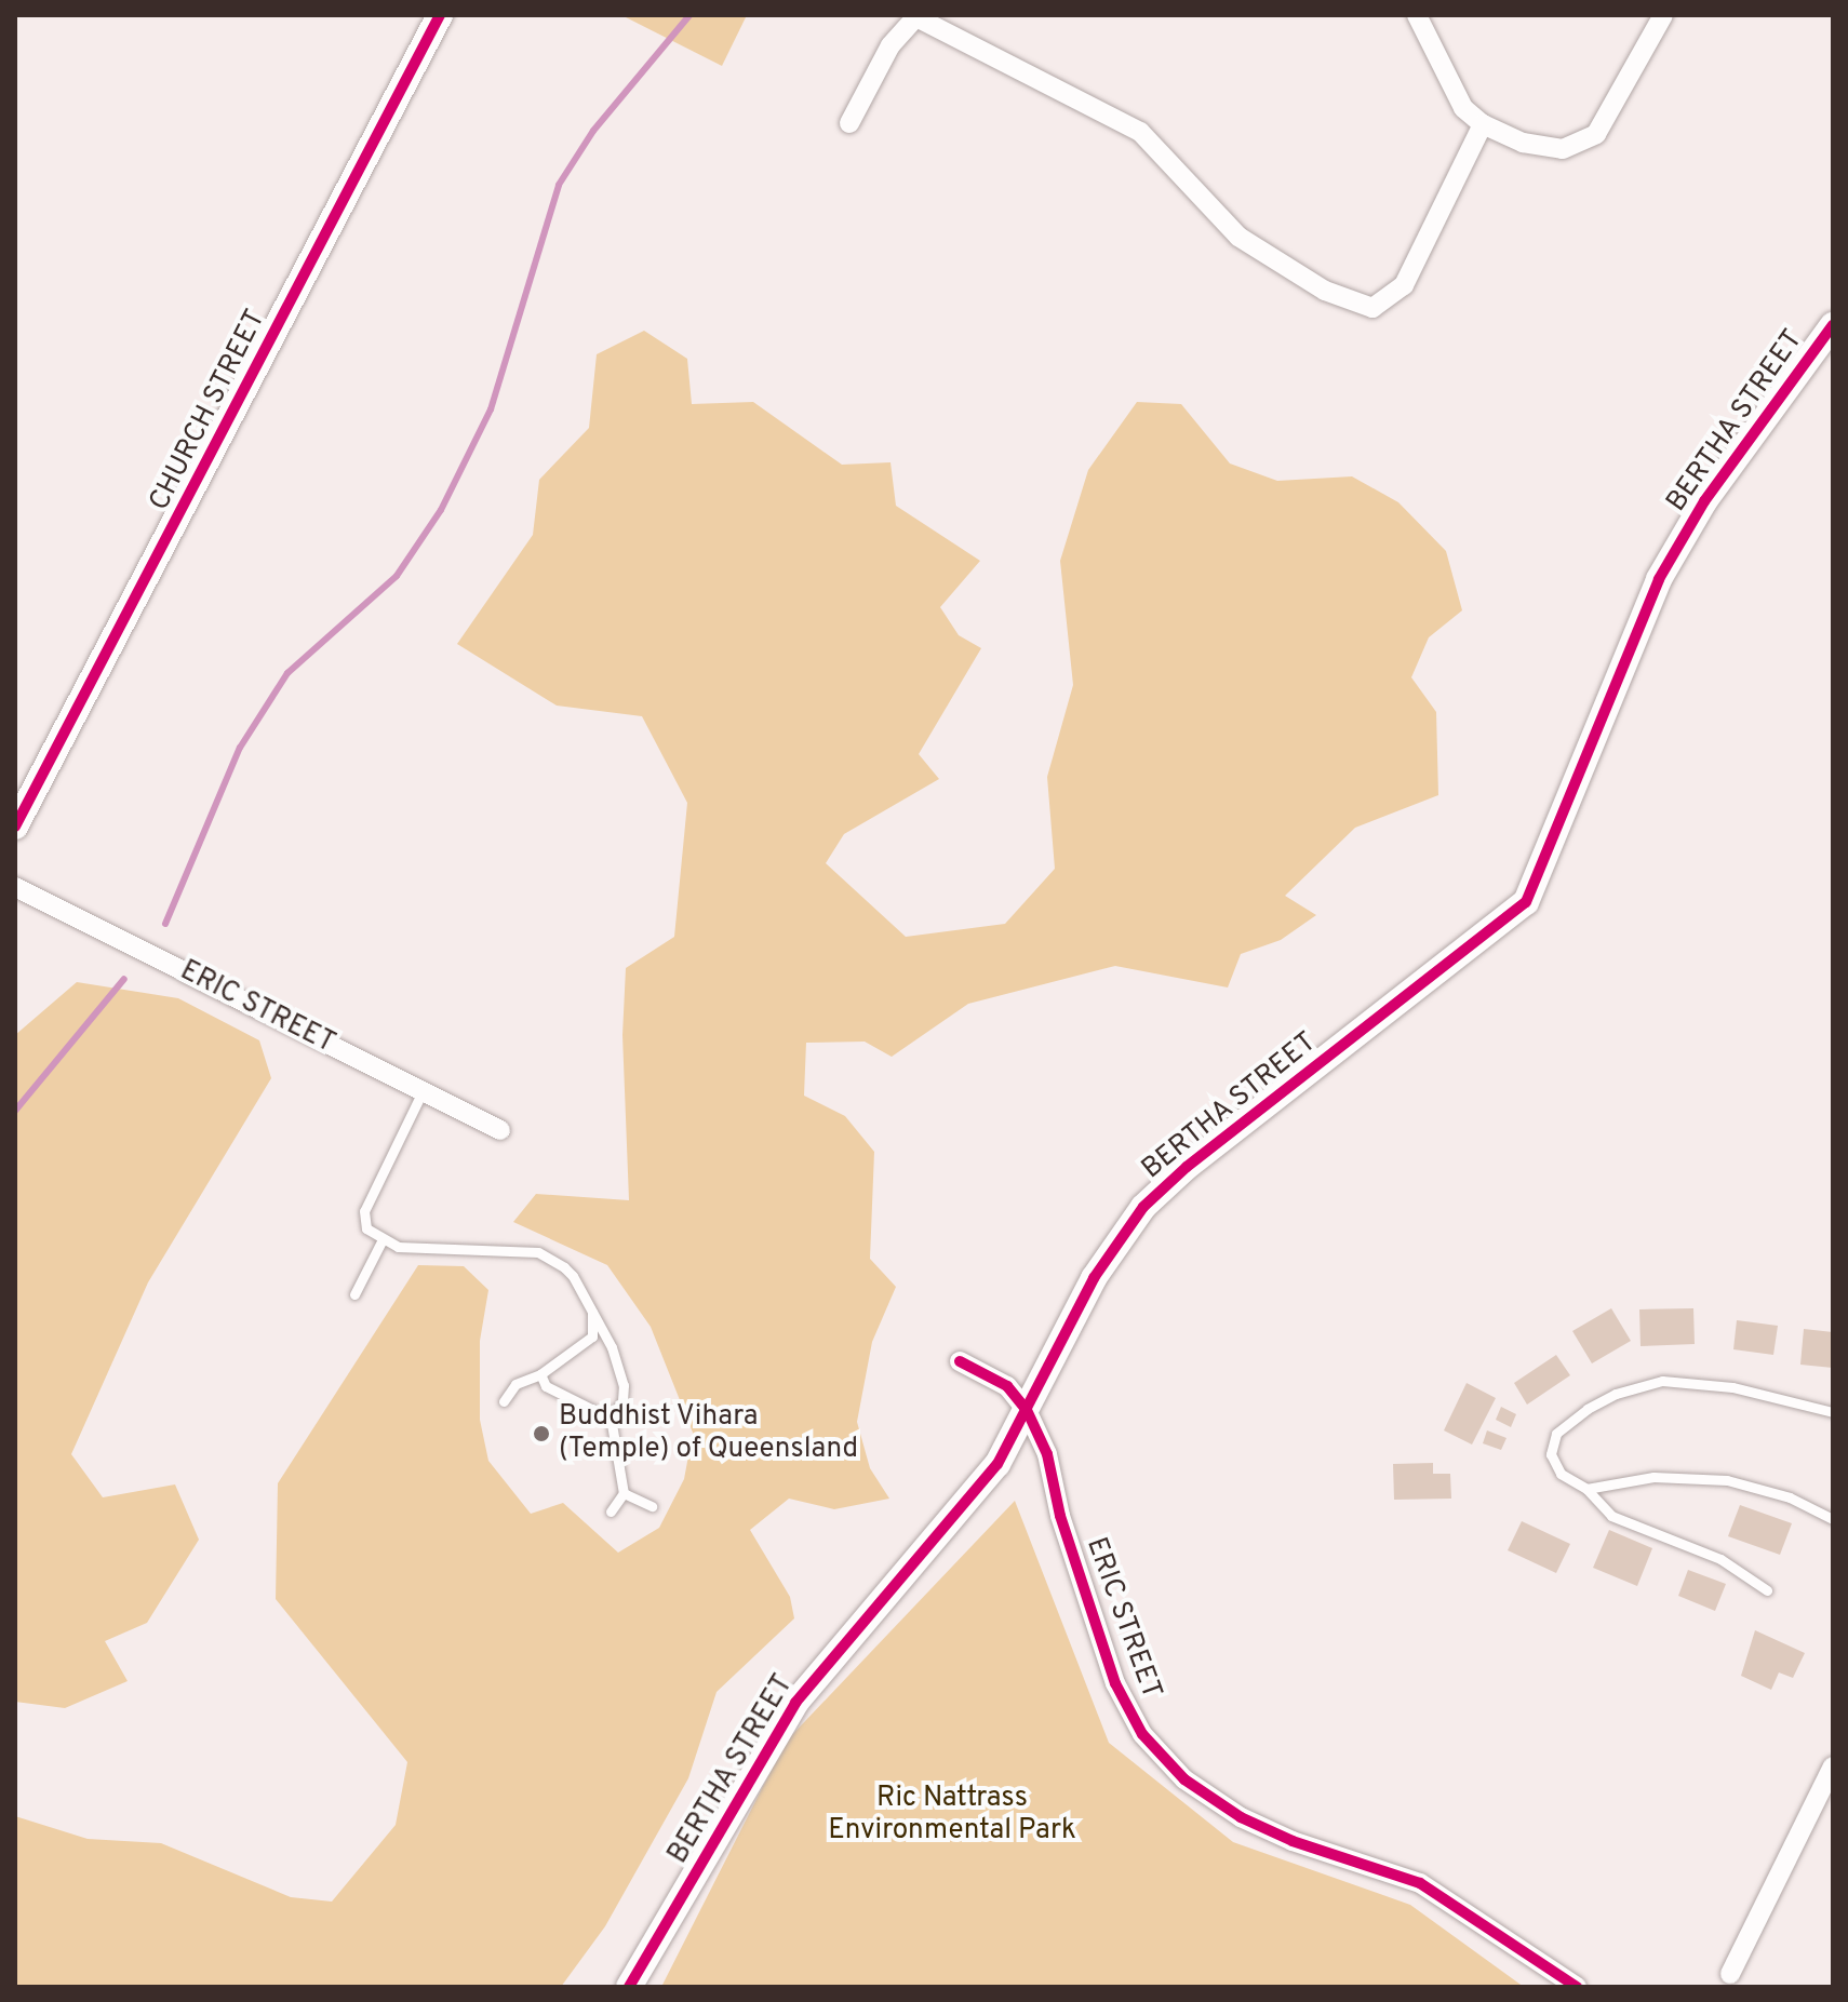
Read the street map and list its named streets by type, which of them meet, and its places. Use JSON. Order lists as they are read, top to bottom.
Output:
{
  "streets": {
    "street": ["CHURCH STREET", "BERTHA STREET", "ERIC STREET"]
  },
  "crossings": [
    ["BERTHA STREET", "ERIC STREET"]
  ],
  "parks": ["Ric Nattrass Environmental Park"],
  "places": ["Buddhist Vihara (Temple) of Queensland"]
}
